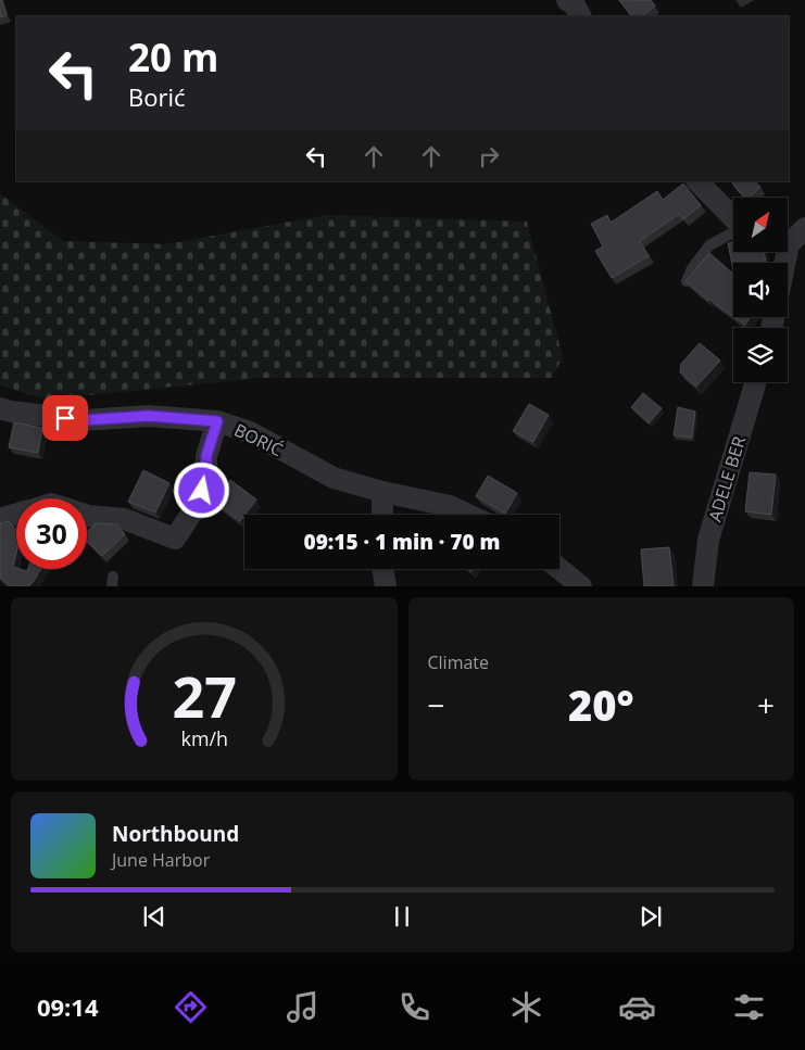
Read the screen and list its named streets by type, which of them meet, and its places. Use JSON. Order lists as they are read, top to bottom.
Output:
{
  "streets": {
    "street": ["BORIĆ", "ADELE BER"]
  },
  "north": "top right",
  "page": {
    "turn": ["20 m", "Borić"],
    "limit": "30",
    "trip": "09:15 · 1 min · 70 m",
    "tile": "Climate",
    "heat": ["−", "20°", "+"],
    "song": ["Northbound", "June Harbor"],
    "tabs": "09:14",
    "gauge": ["27", "km/h"]
  }
}
